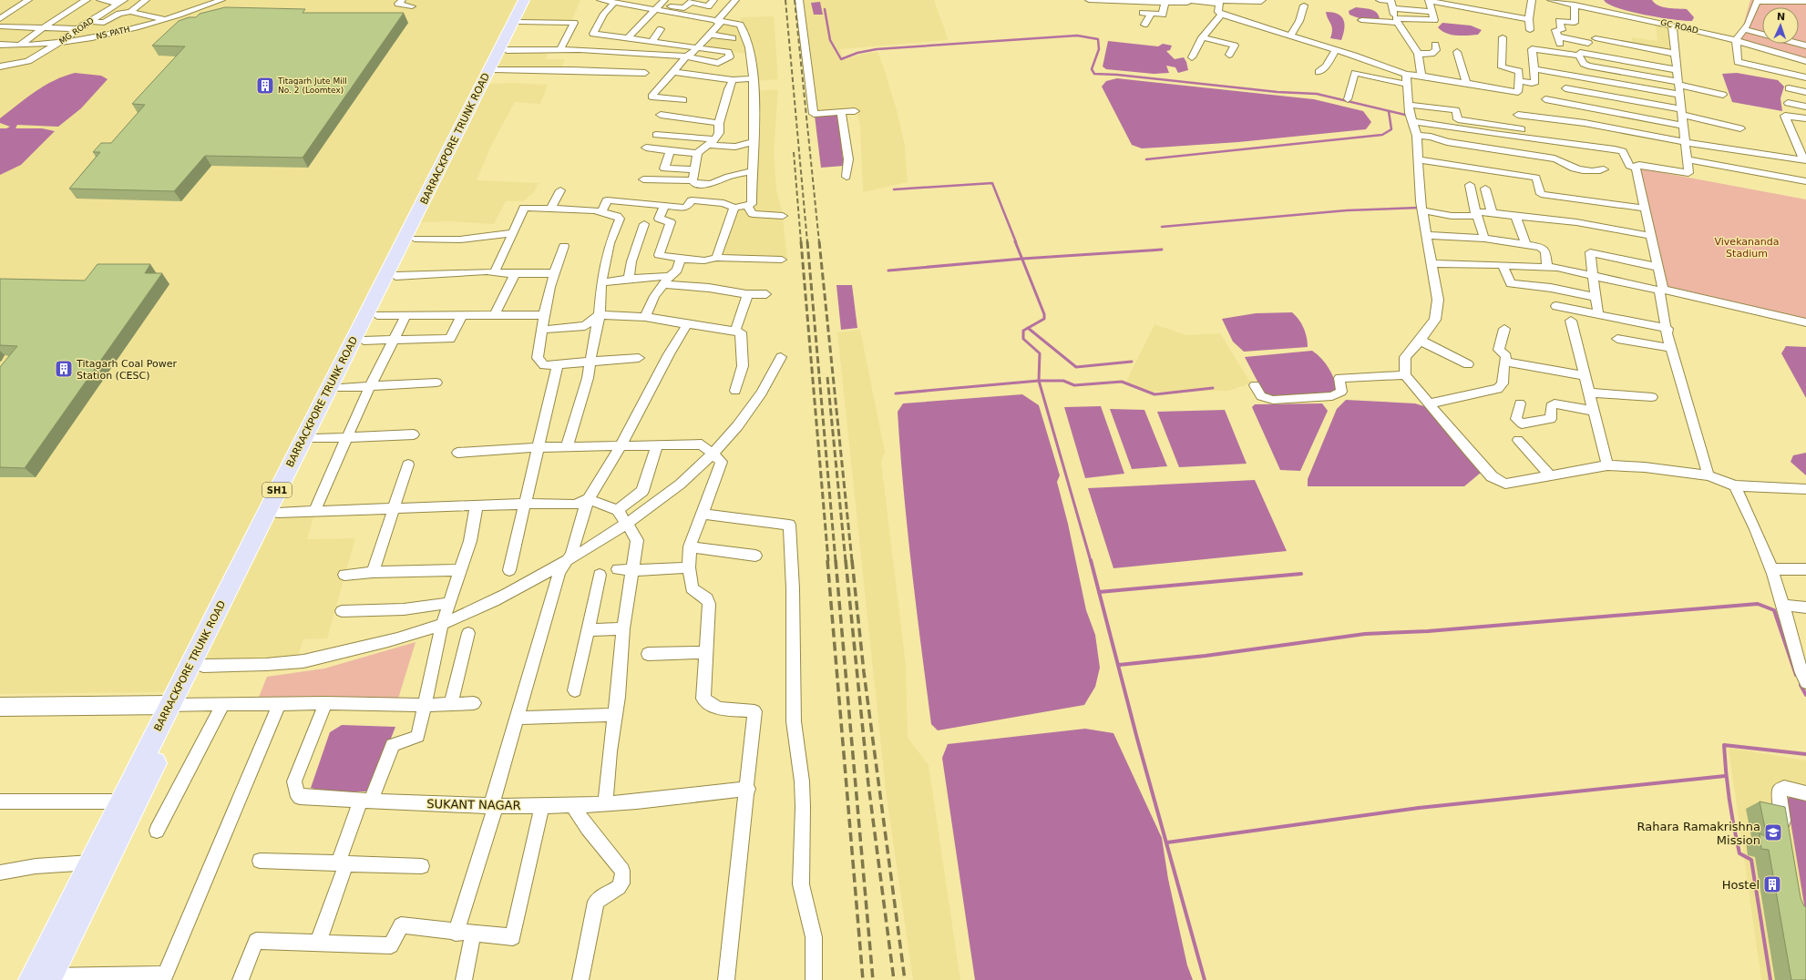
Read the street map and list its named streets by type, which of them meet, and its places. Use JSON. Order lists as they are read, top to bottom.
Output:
{
  "streets": {
    "main road": ["BARRACKPORE TRUNK ROAD", "SH1"],
    "street": [
      "GC ROAD",
      "MG ROAD",
      "NS PATH",
      "SUKANT NAGAR"
    ]
  },
  "crossings": [
    ["MG ROAD", "NS PATH"]
  ],
  "parks": ["Vivekananda Stadium"],
  "places": {
    "building": ["Titagarh Jute Mill No. 2 (Loomtex)", "Titagarh Coal Power Station (CESC)", "Hostel"],
    "school or university": ["Rahara Ramakrishna Mission"]
  },
  "north": "top"
}
